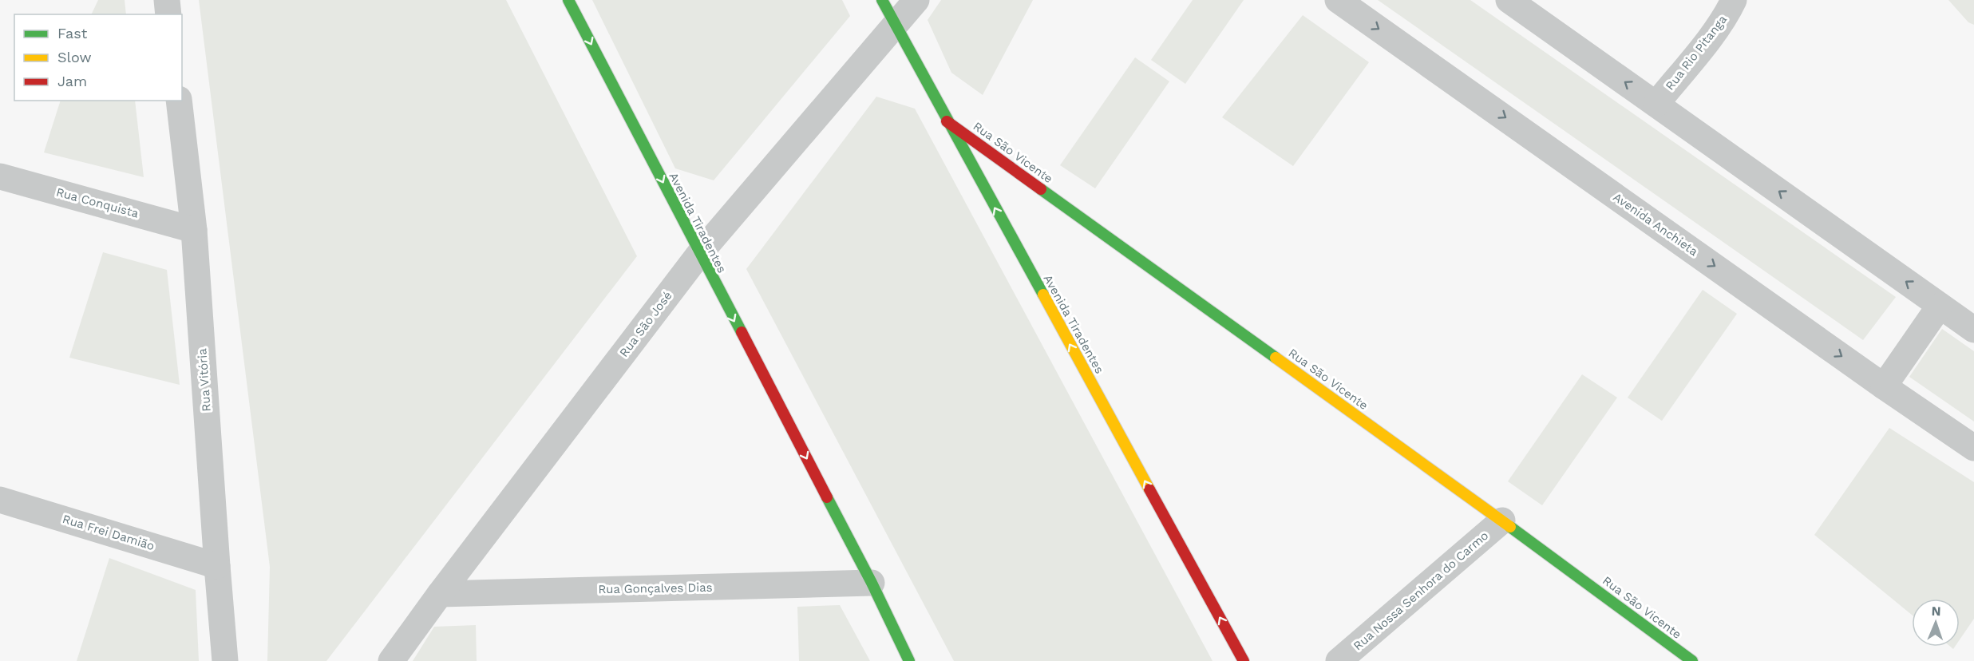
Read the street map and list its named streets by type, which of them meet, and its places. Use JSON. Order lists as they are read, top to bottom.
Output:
{
  "streets": {
    "street": [
      "Rua Rio Pitanga",
      "Rua São Vicente",
      "Rua Conquista",
      "Avenida Tiradentes",
      "Avenida Anchieta",
      "Rua São José",
      "Rua Vitória",
      "Rua Frei Damião",
      "Rua Gonçalves Dias",
      "Rua Nossa Senhora do Carmo"
    ]
  },
  "crossings": [
    ["Rua São Vicente", "Avenida Tiradentes"],
    ["Rua São Vicente", "Rua Nossa Senhora do Carmo"],
    ["Rua Conquista", "Rua Vitória"],
    ["Avenida Tiradentes", "Rua São José"],
    ["Avenida Tiradentes", "Rua Gonçalves Dias"],
    ["Rua São José", "Rua Gonçalves Dias"],
    ["Rua Vitória", "Rua Frei Damião"]
  ],
  "legend": ["Fast", "Slow", "Jam"],
  "north": "top"
}
